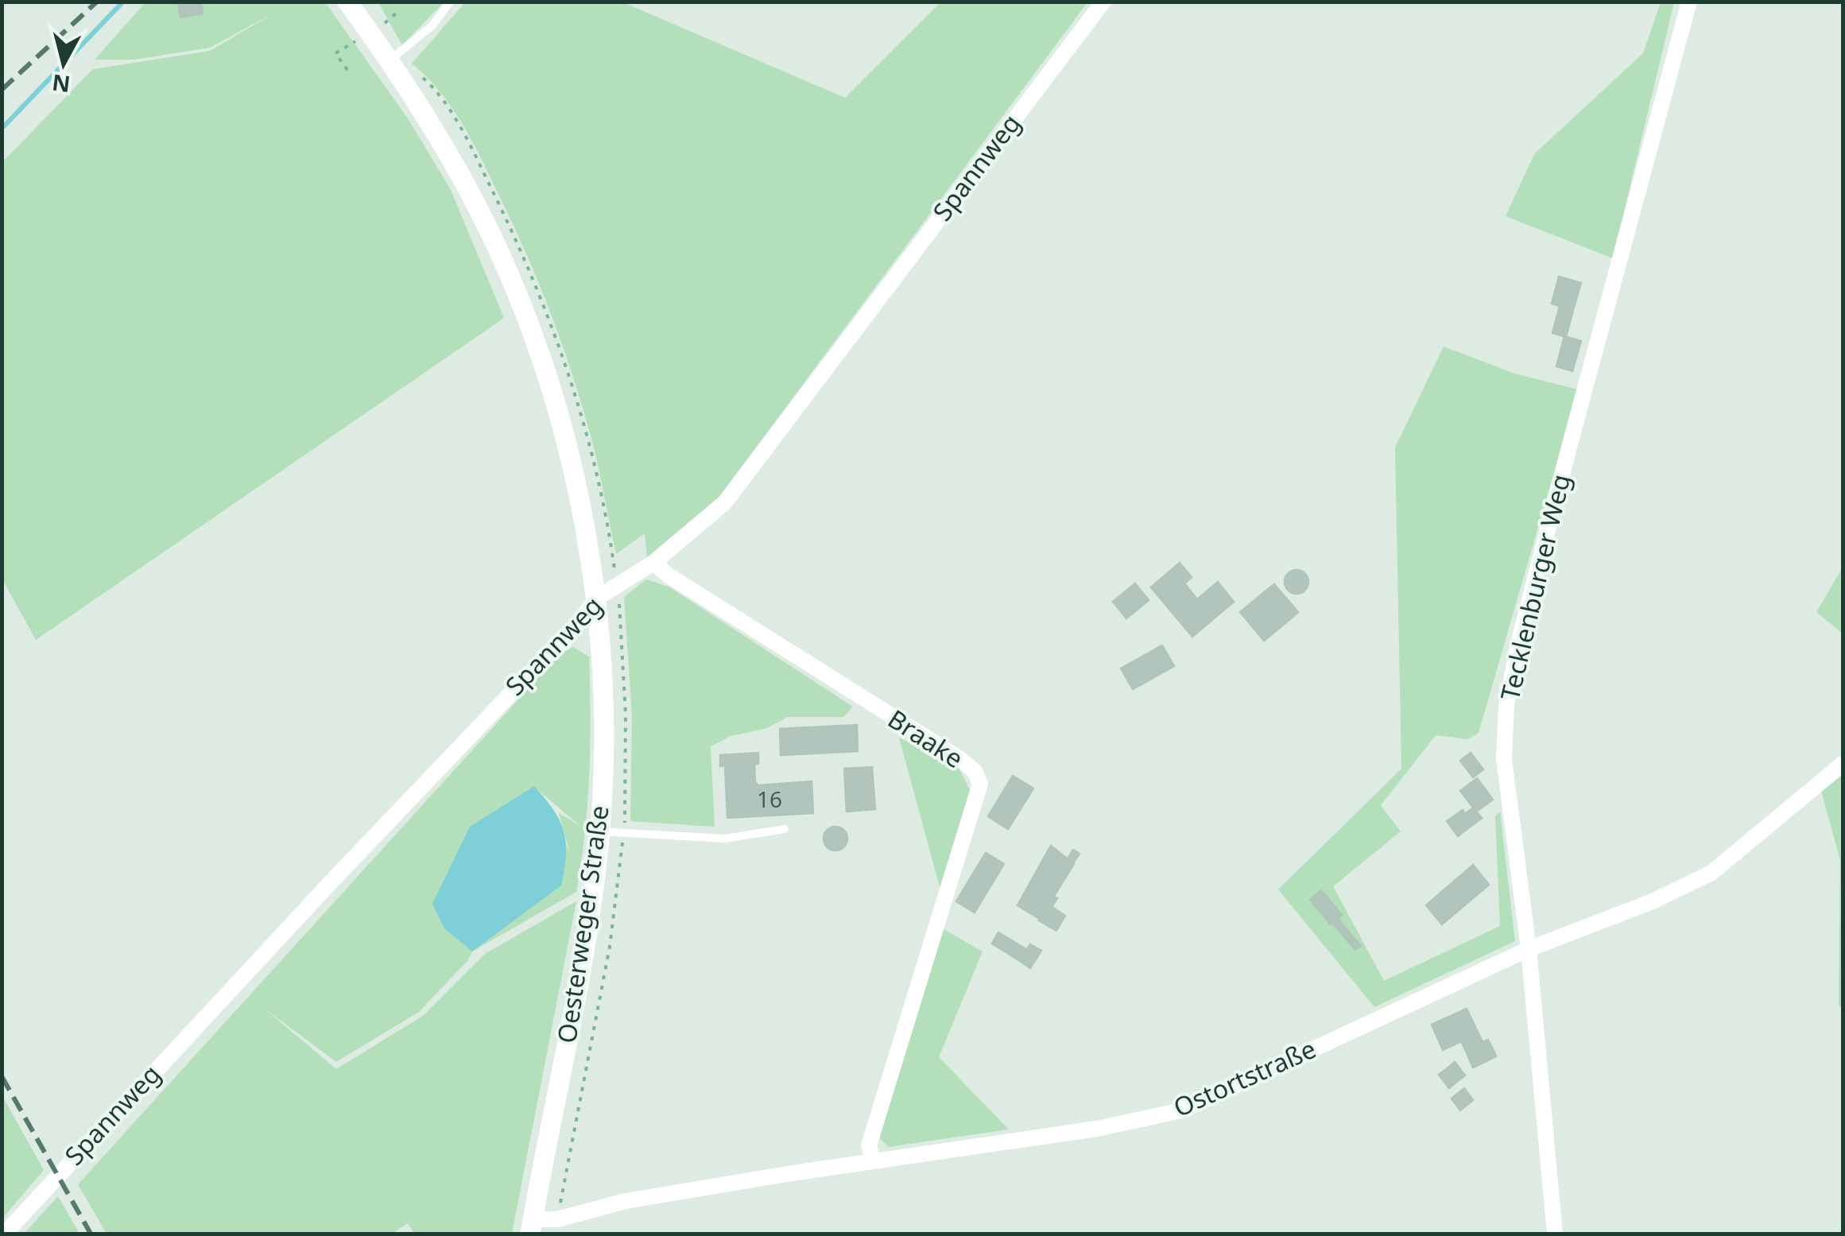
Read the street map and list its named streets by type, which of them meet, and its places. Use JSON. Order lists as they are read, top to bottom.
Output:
{
  "streets": {
    "street": [
      "Spannweg",
      "Tecklenburger Weg",
      "Braake",
      "Oesterweger Straße",
      "Ostortstraße"
    ]
  },
  "crossings": [
    ["Spannweg", "Braake"],
    ["Spannweg", "Oesterweger Straße"],
    ["Tecklenburger Weg", "Ostortstraße"],
    ["Braake", "Ostortstraße"],
    ["Oesterweger Straße", "Ostortstraße"]
  ],
  "house_numbers": ["16"],
  "north": "bottom"
}
